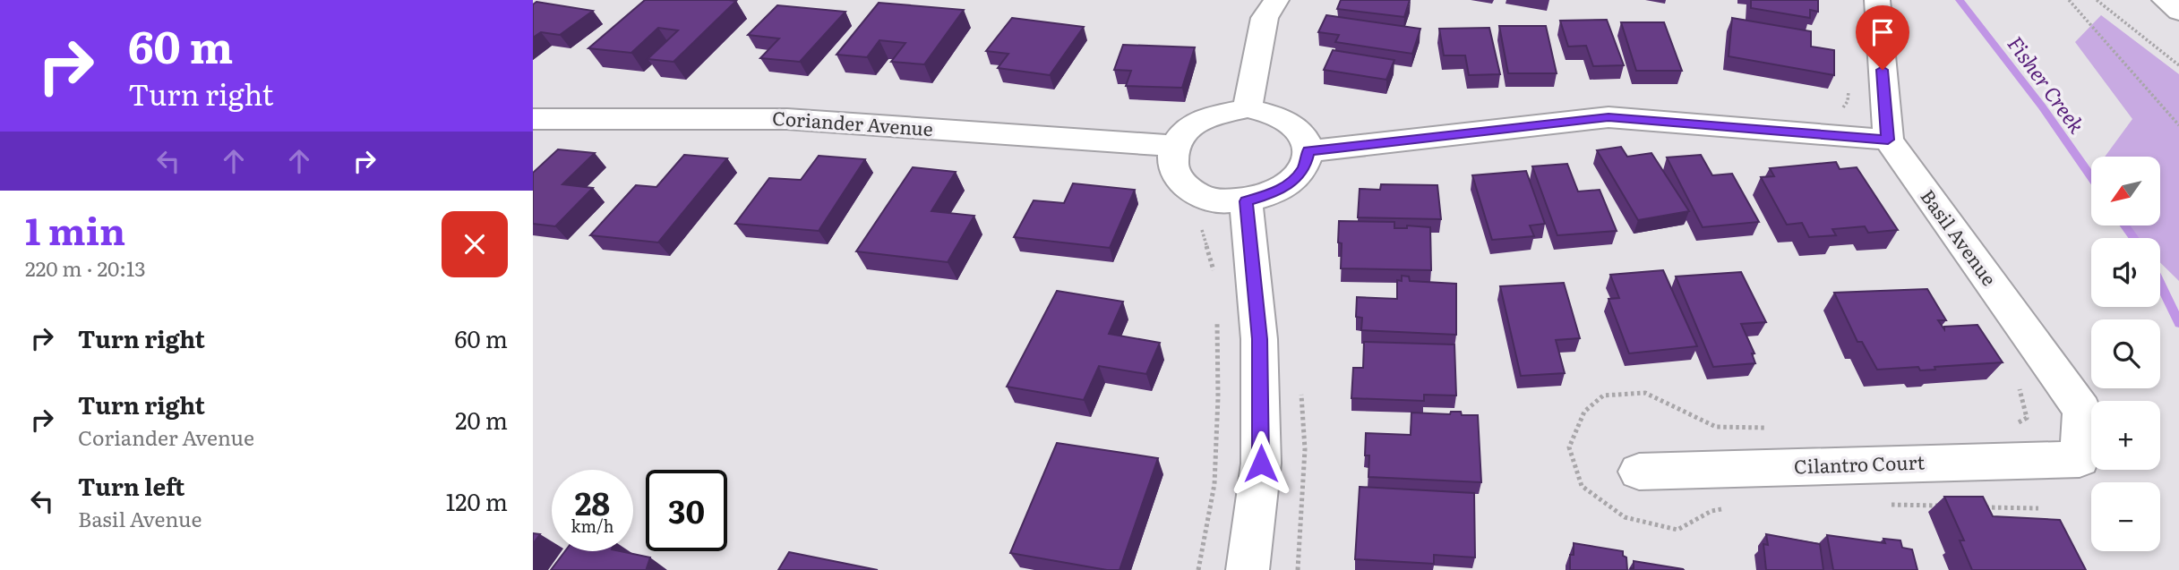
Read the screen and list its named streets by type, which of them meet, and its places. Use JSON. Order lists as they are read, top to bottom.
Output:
{
  "streets": {
    "street": ["Coriander Avenue", "Basil Avenue", "Cilantro Court"]
  },
  "crossings": [
    ["Basil Avenue", "Cilantro Court"]
  ],
  "water": ["Fisher Creek"],
  "north": "bottom left",
  "page": {
    "turn": ["60 m", "Turn right"],
    "map_buttons": ["+", "−"],
    "heading": ["1 min", "220 m · 20:13"],
    "list": [
      {
        "name": "Turn right",
        "value": "60 m"
      },
      {
        "name": "Turn right",
        "note": "Coriander Avenue",
        "value": "20 m"
      },
      {
        "name": "Turn left",
        "note": "Basil Avenue",
        "value": "120 m"
      }
    ],
    "speed": "28 km/h",
    "limit": "30"
  }
}
